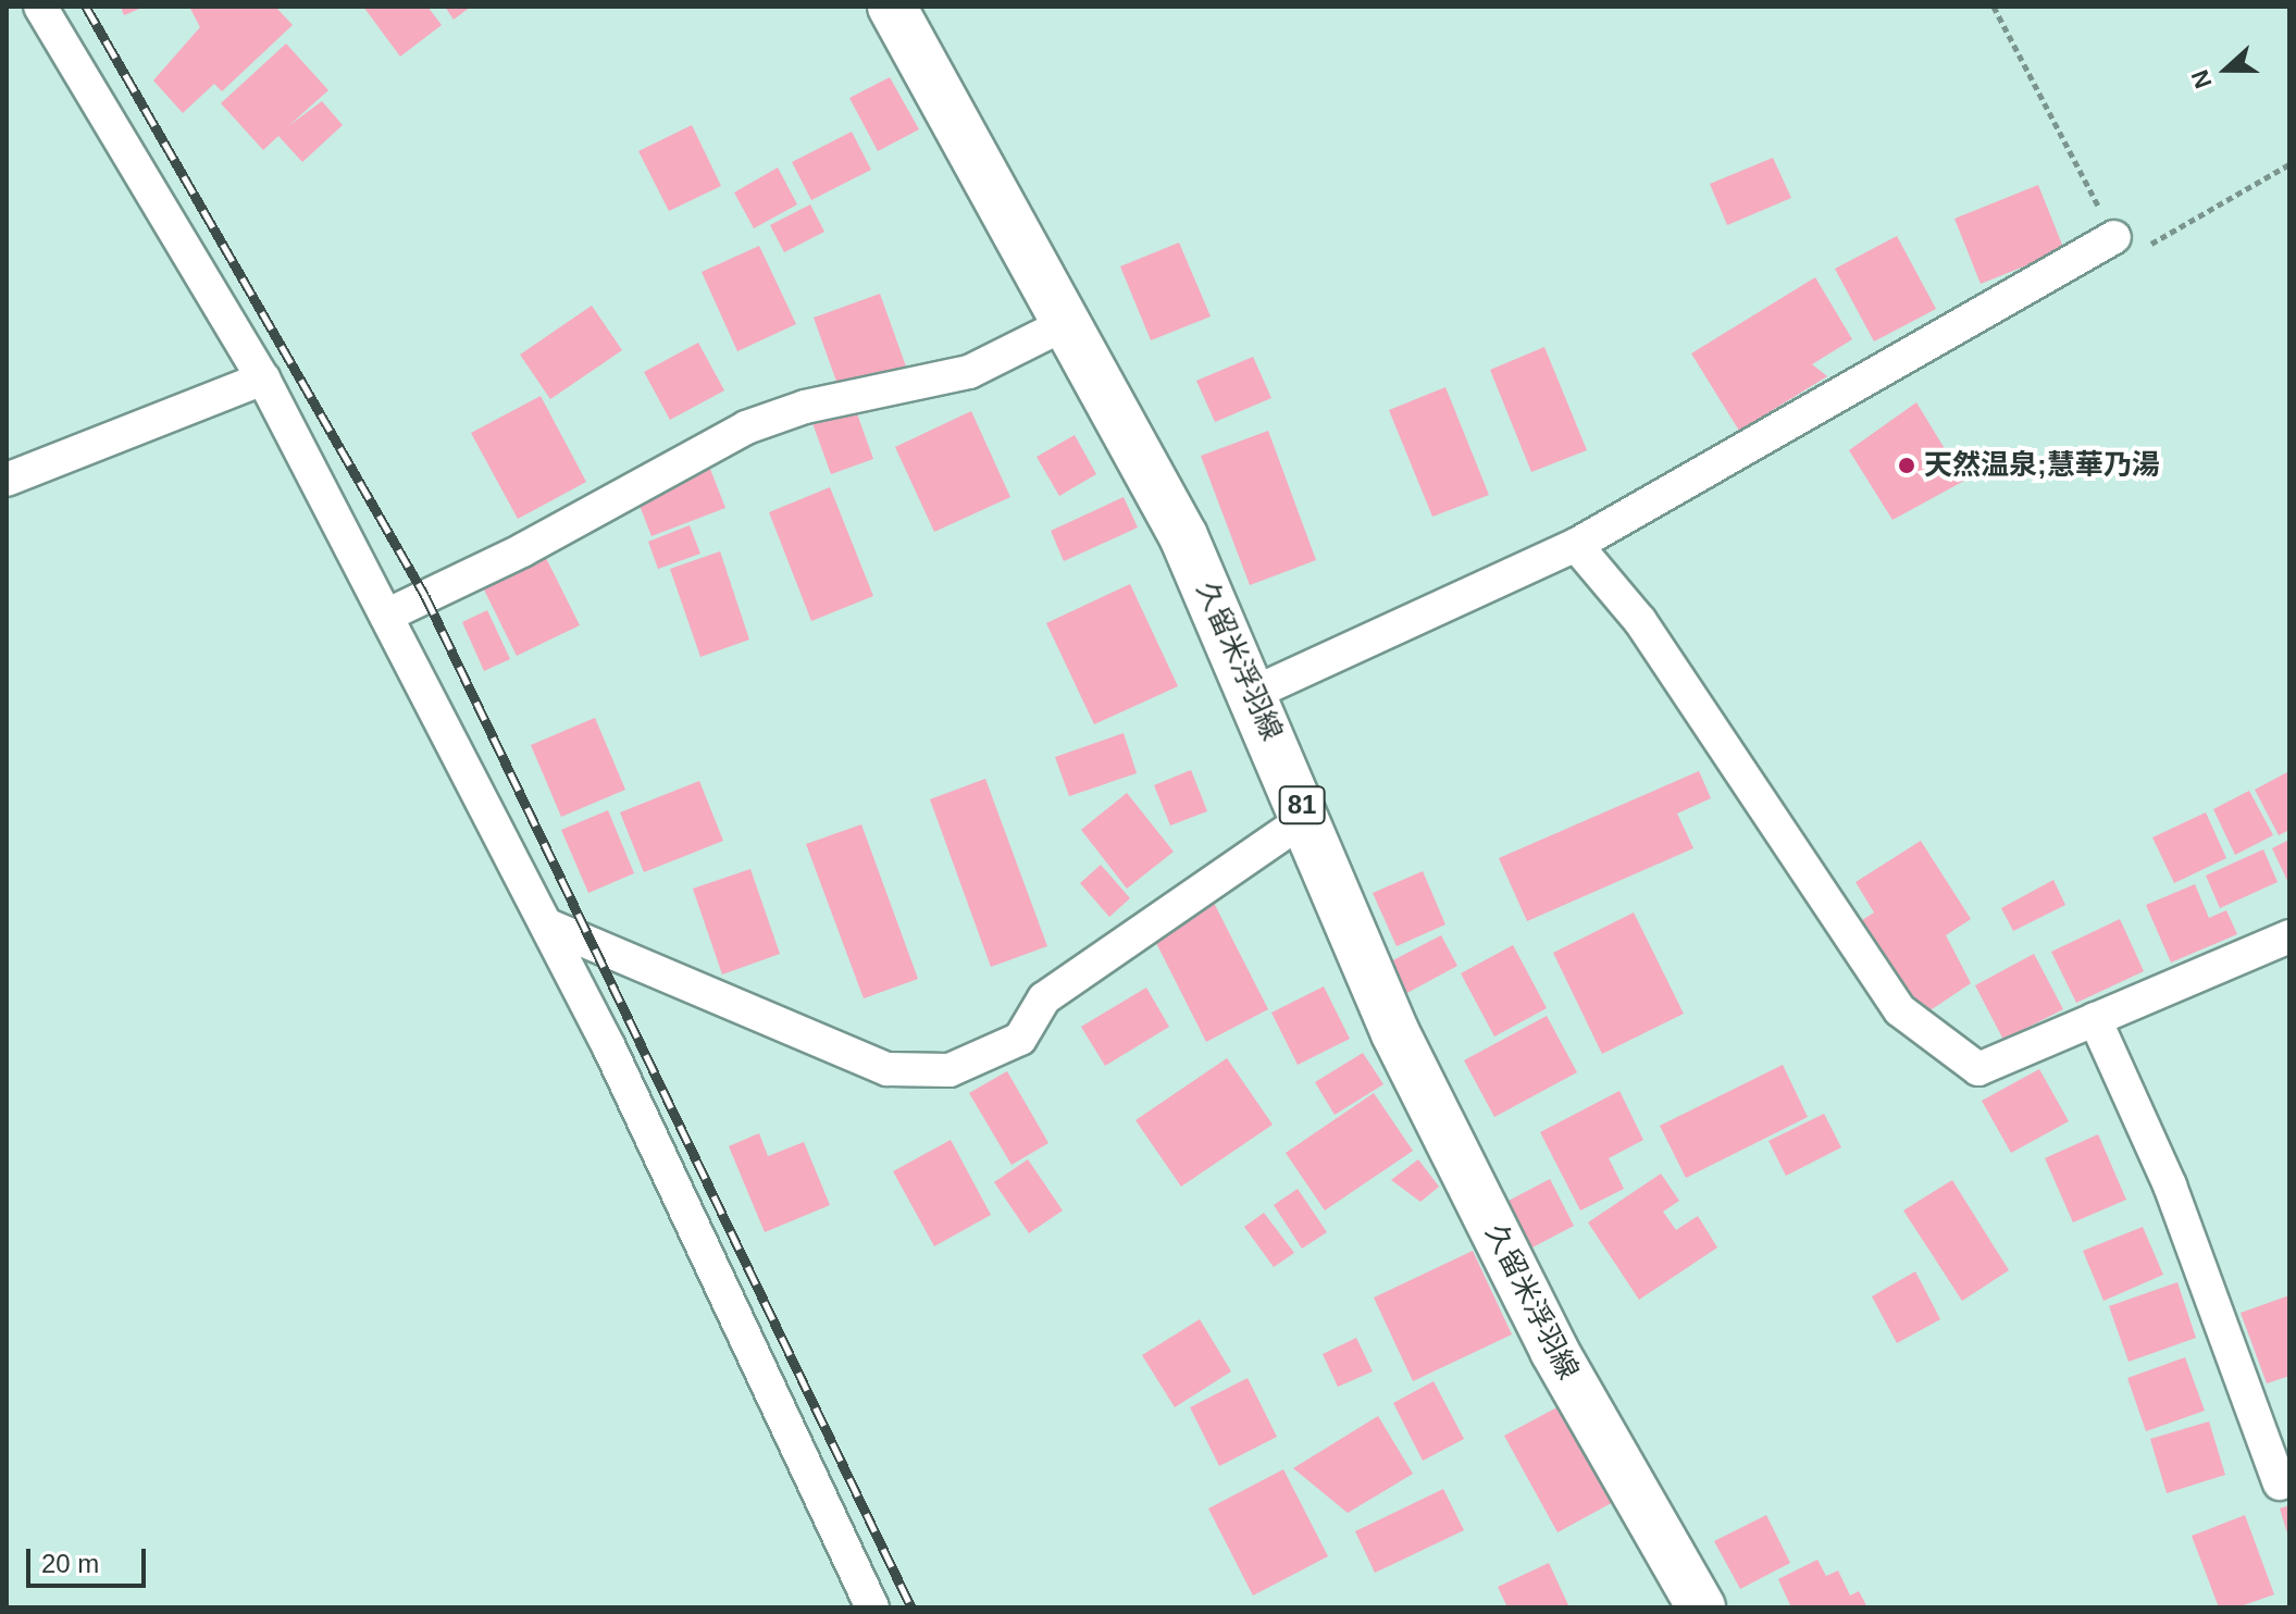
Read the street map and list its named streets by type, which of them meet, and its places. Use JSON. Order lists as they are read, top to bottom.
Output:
{
  "streets": {
    "main road": ["久留米浮羽線", "81"]
  },
  "places": ["天然温泉;慧華乃湯"],
  "scale_bar": "20 m",
  "north": "left"
}
